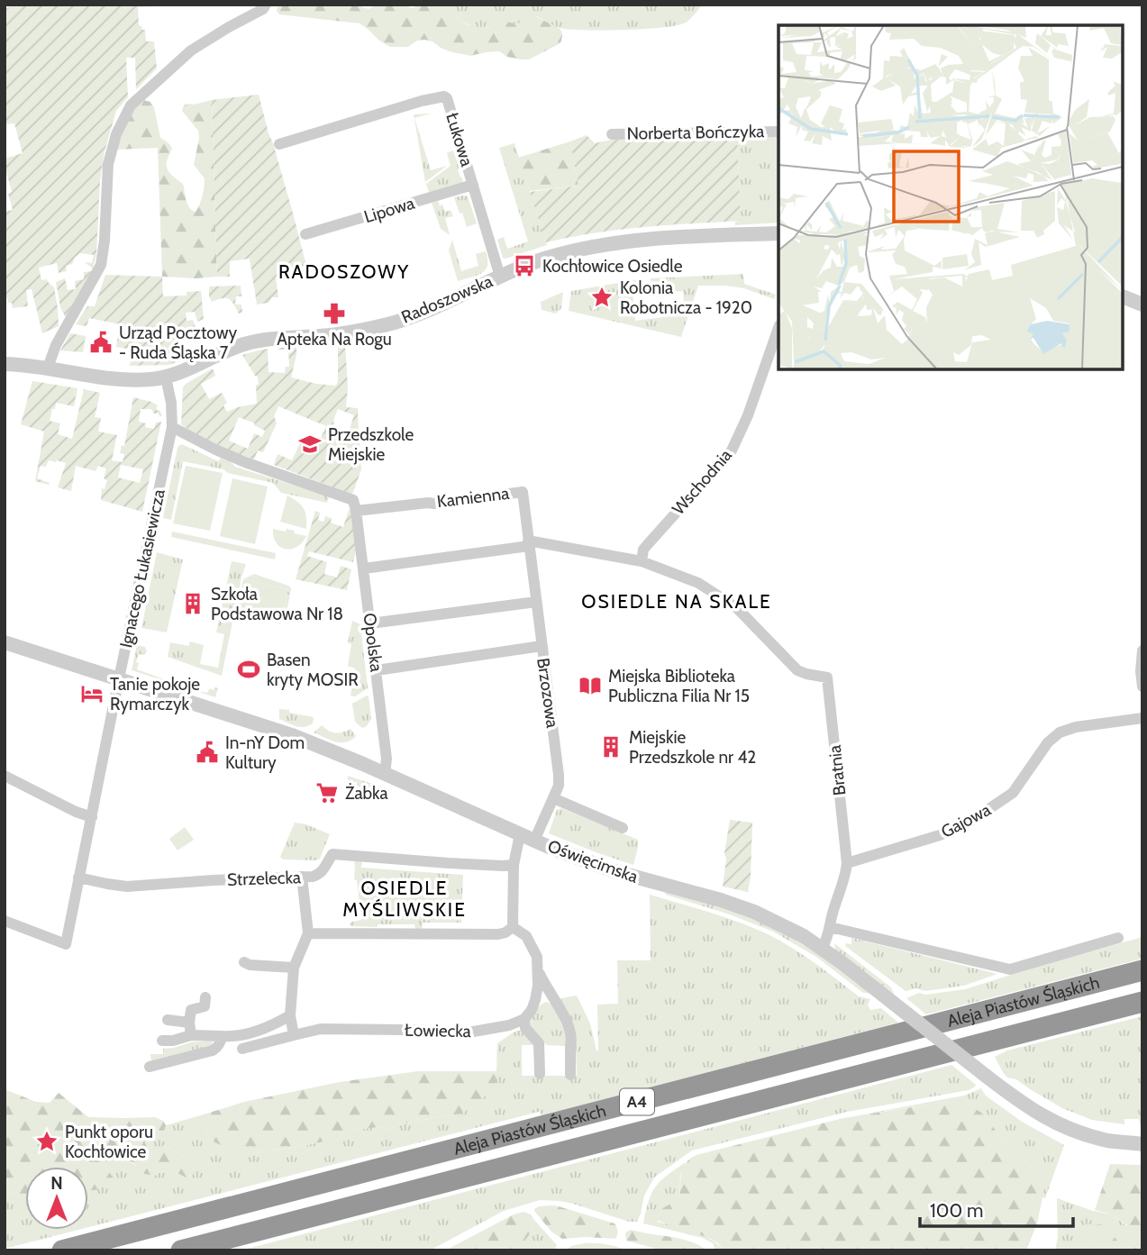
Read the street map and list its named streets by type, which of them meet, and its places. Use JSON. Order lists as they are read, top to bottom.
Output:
{
  "streets": {
    "highway": ["Aleja Piastów Śląskich", "A4"],
    "street": [
      "Norberta Bończyka",
      "Łukowa",
      "Lipowa",
      "Radoszowska",
      "Wschodnia",
      "Kamienna",
      "Ignacego Łukasiewicza",
      "Opolska",
      "Brzozowa",
      "Bratnia",
      "Gajowa",
      "Oświęcimska",
      "Strzelecka",
      "Łowiecka"
    ]
  },
  "crossings": [
    ["Łukowa", "Lipowa"],
    ["Łukowa", "Radoszowska"],
    ["Radoszowska", "Ignacego Łukasiewicza"],
    ["Wschodnia", "Bratnia"],
    ["Kamienna", "Opolska"],
    ["Kamienna", "Brzozowa"],
    ["Ignacego Łukasiewicza", "Oświęcimska"],
    ["Ignacego Łukasiewicza", "Strzelecka"],
    ["Opolska", "Oświęcimska"],
    ["Brzozowa", "Oświęcimska"],
    ["Bratnia", "Gajowa"]
  ],
  "districts": ["RADOSZOWY", "OSIEDLE NA SKALE", "OSIEDLE MYŚLIWSKIE"],
  "places": {
    "bus stop": ["Kochłowice Osiedle"],
    "place": ["Kolonia Robotnicza - 1920", "Punkt oporu Kochłowice"],
    "pharmacy": ["Apteka Na Rogu"],
    "public building": ["Urząd Pocztowy - Ruda Śląska 7", "In-nY Dom Kultury"],
    "school or university": ["Przedszkole Miejskie"],
    "building": ["Szkoła Podstawowa Nr 18", "Miejskie Przedszkole nr 42"],
    "sports": ["Basen kryty MOSIR"],
    "library": ["Miejska Biblioteka Publiczna Filia Nr 15"],
    "hotel": ["Tanie pokoje Rymarczyk"],
    "supermarket": ["Żabka"]
  },
  "scale_bar": "100 m",
  "north": "top"
}
